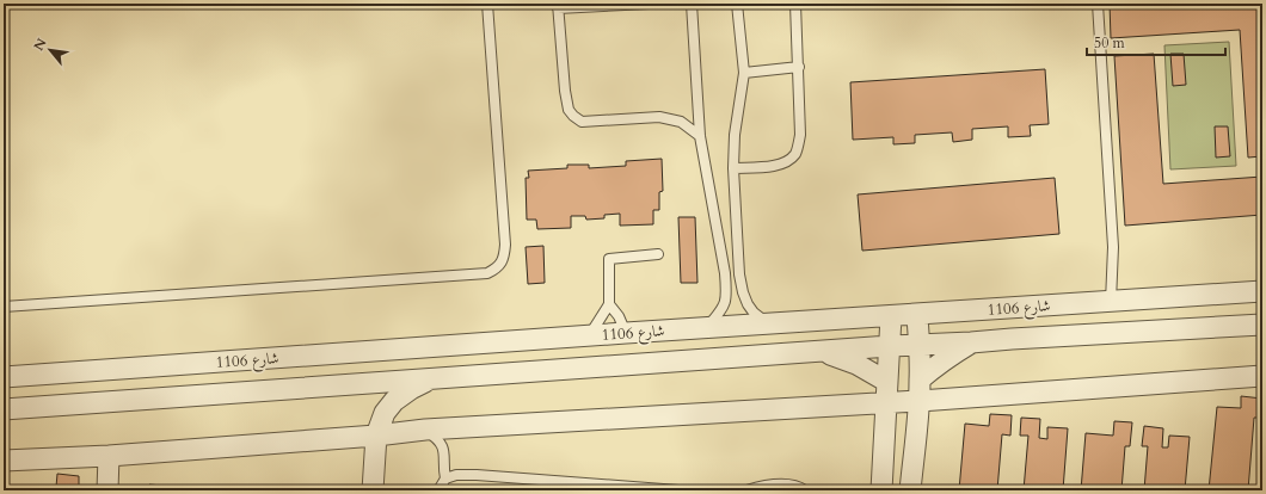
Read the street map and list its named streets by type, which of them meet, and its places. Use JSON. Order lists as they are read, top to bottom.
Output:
{
  "streets": {
    "street": ["شارع 1106"]
  },
  "scale_bar": "50 m",
  "north": "top left"
}
